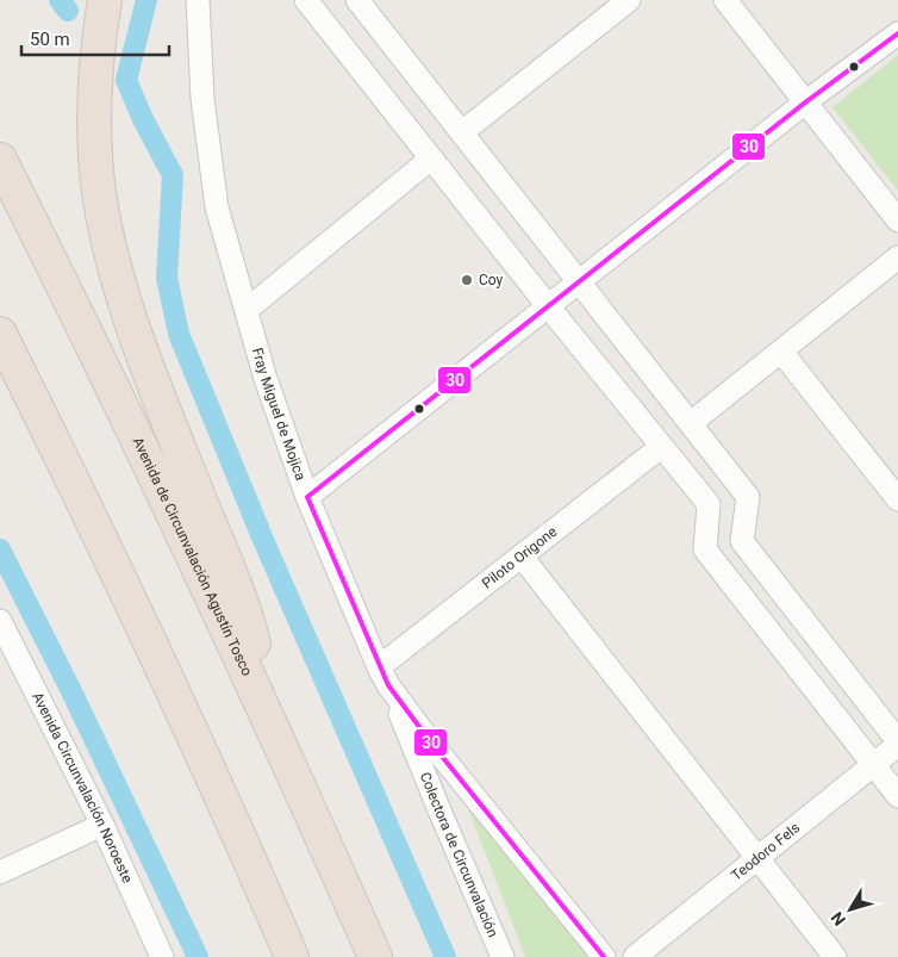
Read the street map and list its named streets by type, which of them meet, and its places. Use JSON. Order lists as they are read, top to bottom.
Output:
{
  "streets": {
    "highway": ["Avenida de Circunvalación Agustín Tosco"],
    "street": [
      "Fray Miguel de Mojica",
      "Piloto Origone",
      "Avenida Circunvalación Noroeste",
      "Teodoro Fels",
      "Colectora de Circunvalación"
    ]
  },
  "crossings": [
    ["Fray Miguel de Mojica", "Piloto Origone"],
    ["Fray Miguel de Mojica", "Colectora de Circunvalación"],
    ["Piloto Origone", "Colectora de Circunvalación"]
  ],
  "places": ["Coy"],
  "lines": ["transit line 30"],
  "scale_bar": "50 m",
  "north": "bottom left"
}
